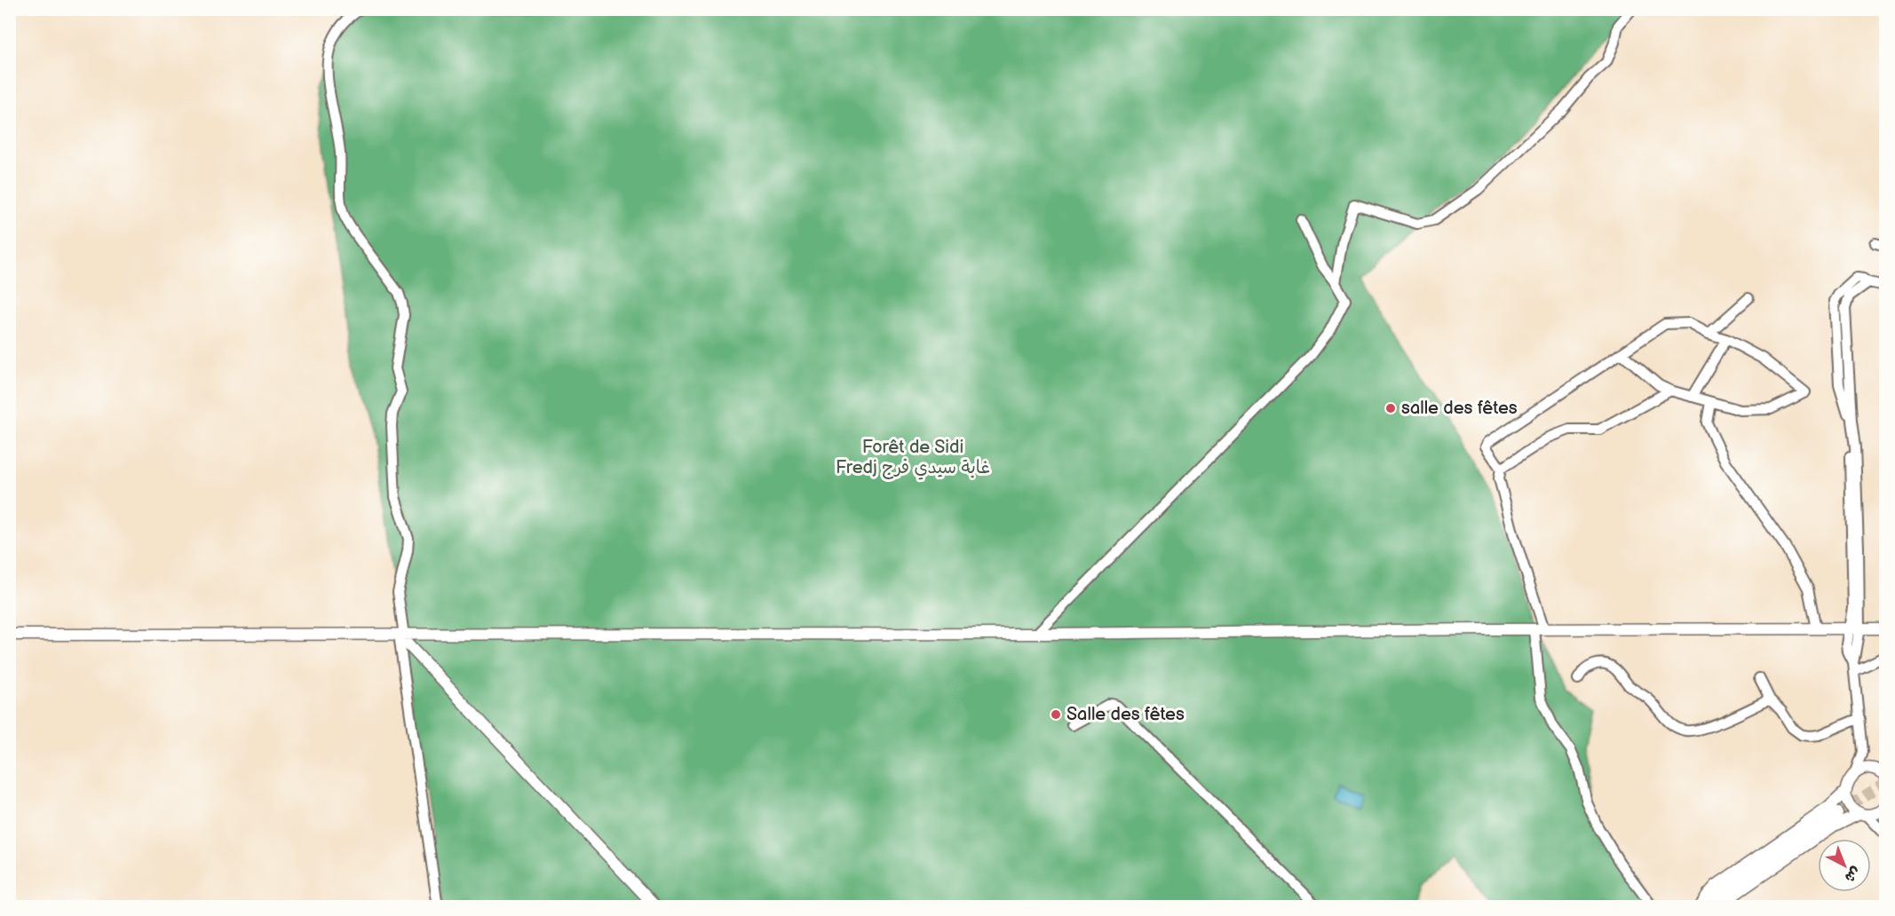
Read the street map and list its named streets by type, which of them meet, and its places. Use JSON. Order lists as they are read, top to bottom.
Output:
{
  "parks": ["Forêt de Sidi Fredj غابة سيدي فرج"],
  "places": ["salle des fêtes", "Salle des fêtes"],
  "north": "bottom right"
}
